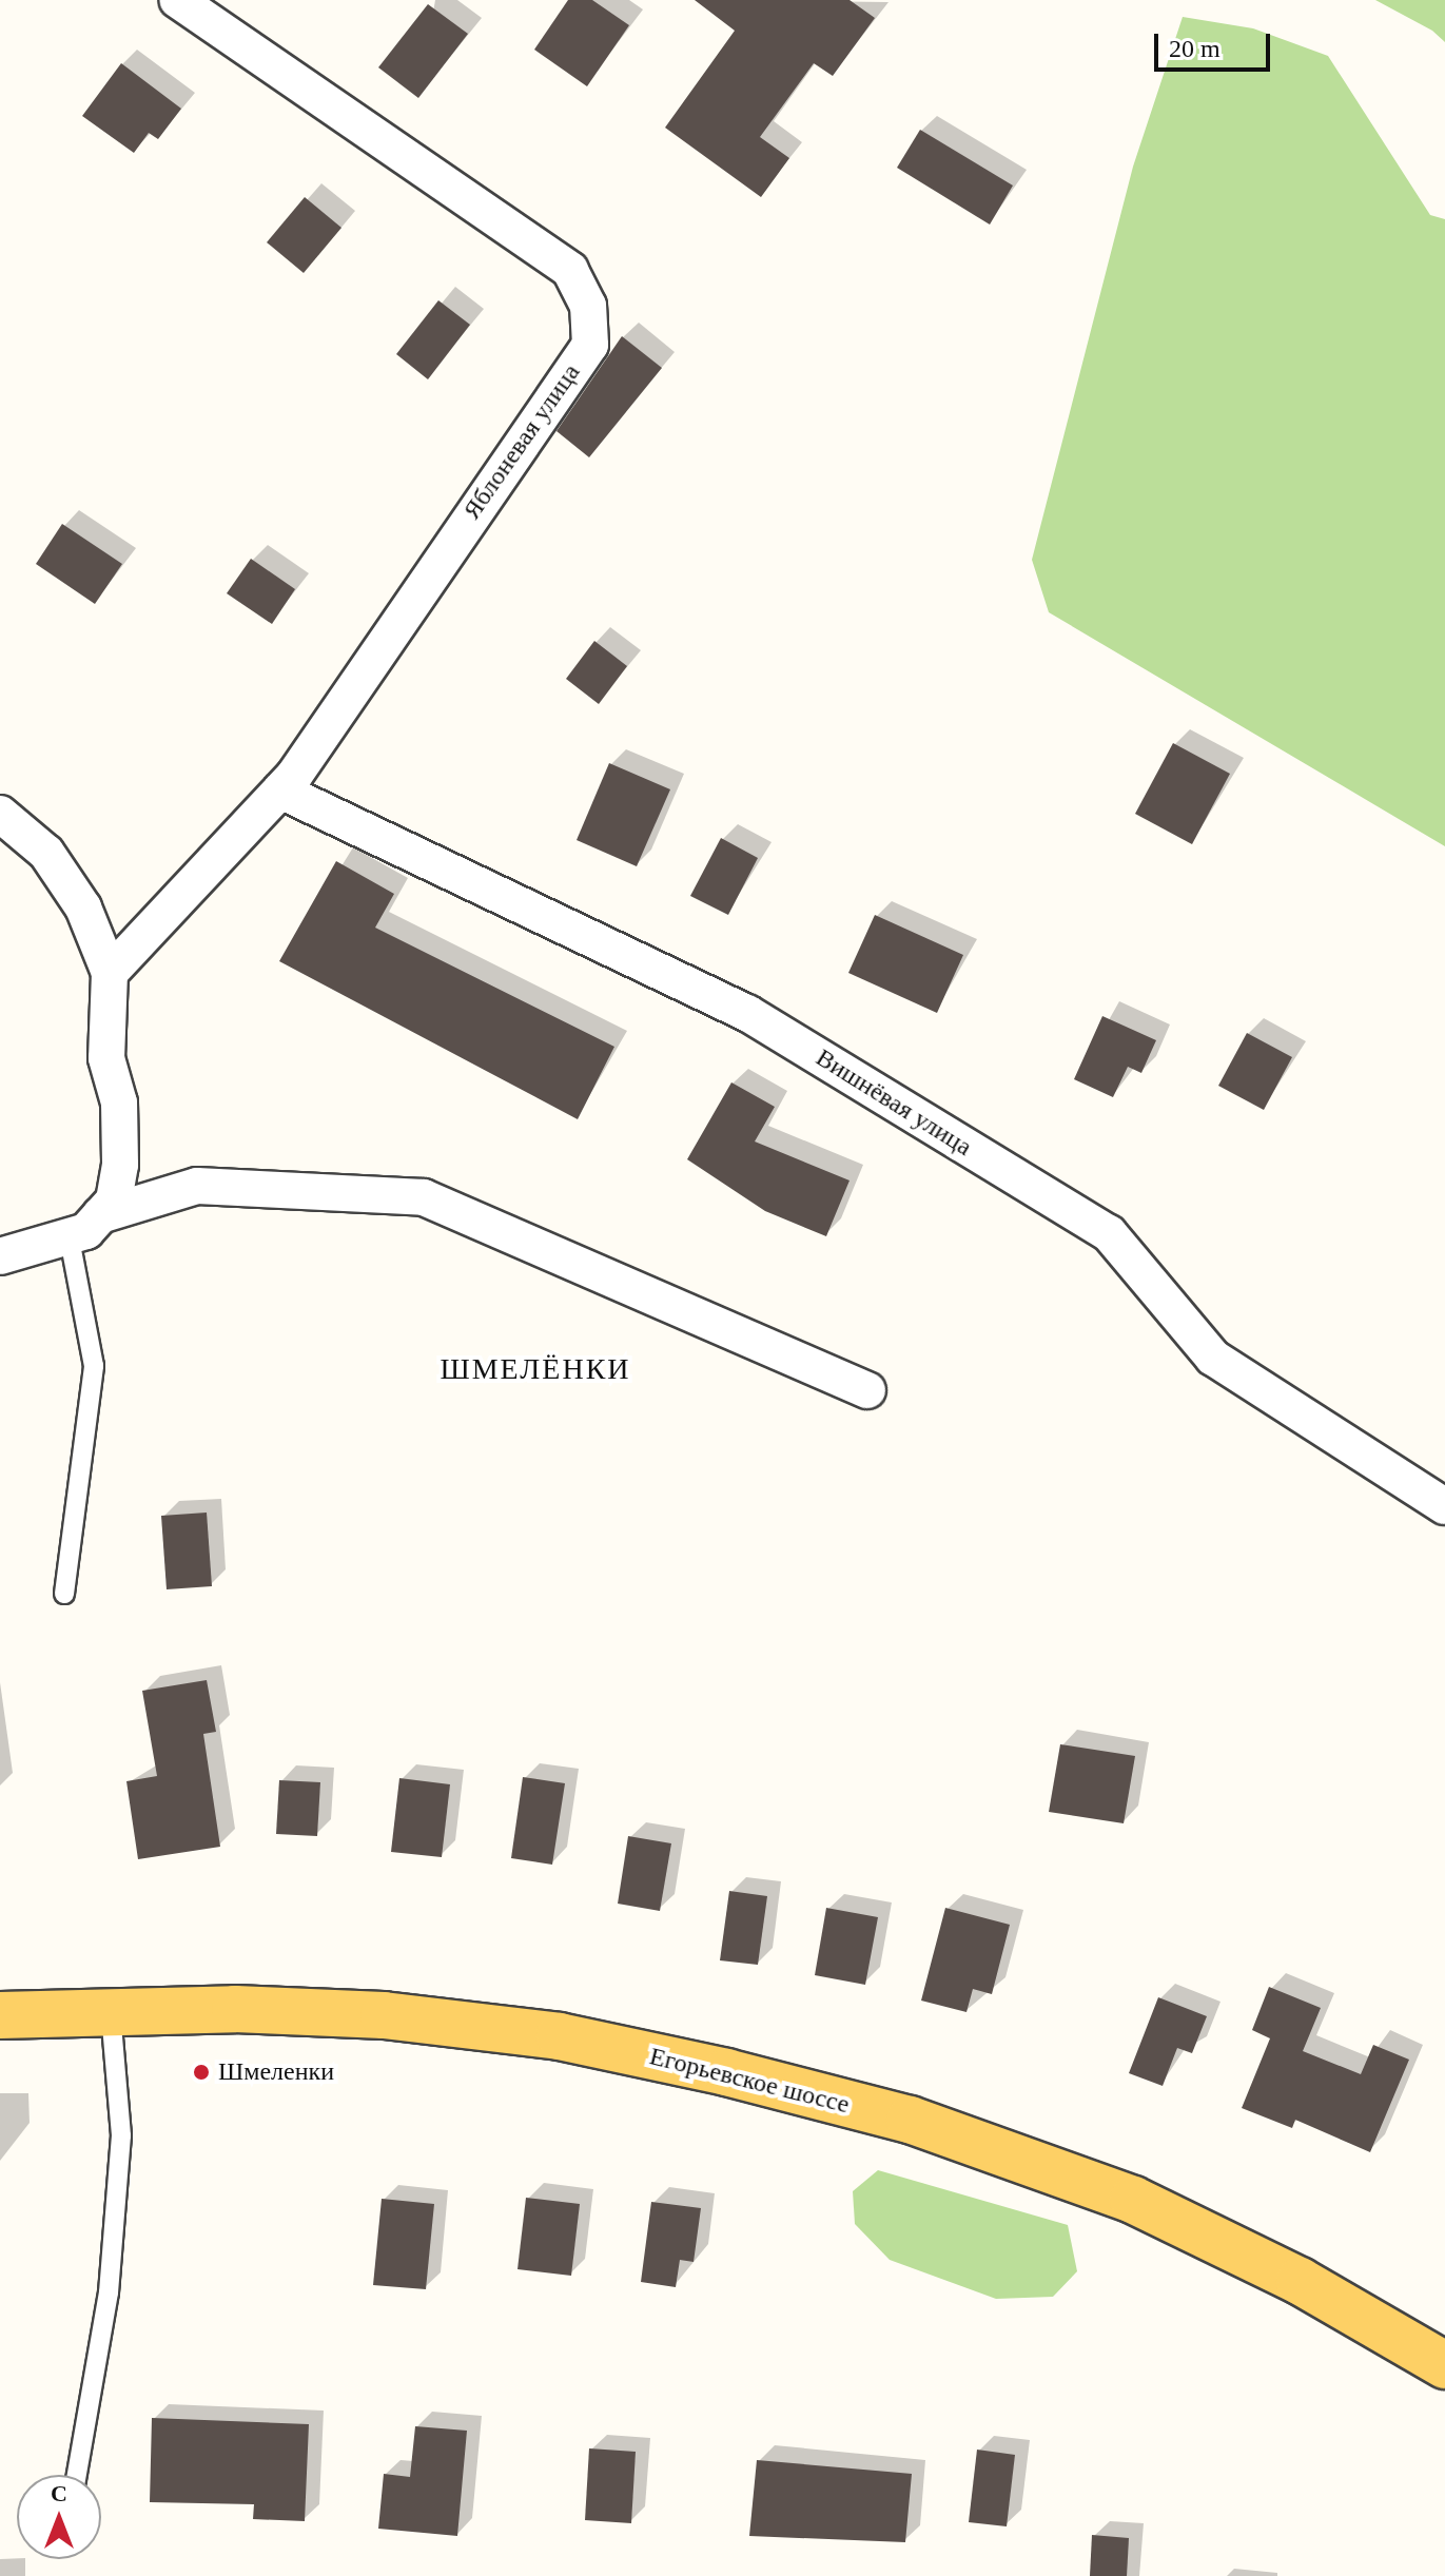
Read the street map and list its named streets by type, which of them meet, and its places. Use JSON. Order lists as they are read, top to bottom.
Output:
{
  "streets": {
    "main road": ["Егорьевское шоссе"],
    "street": ["Яблоневая улица", "Вишнёвая улица"]
  },
  "crossings": [
    ["Яблоневая улица", "Вишнёвая улица"]
  ],
  "districts": ["ШМЕЛЁНКИ"],
  "places": ["Шмеленки"],
  "scale_bar": "20 m",
  "north": "top"
}
